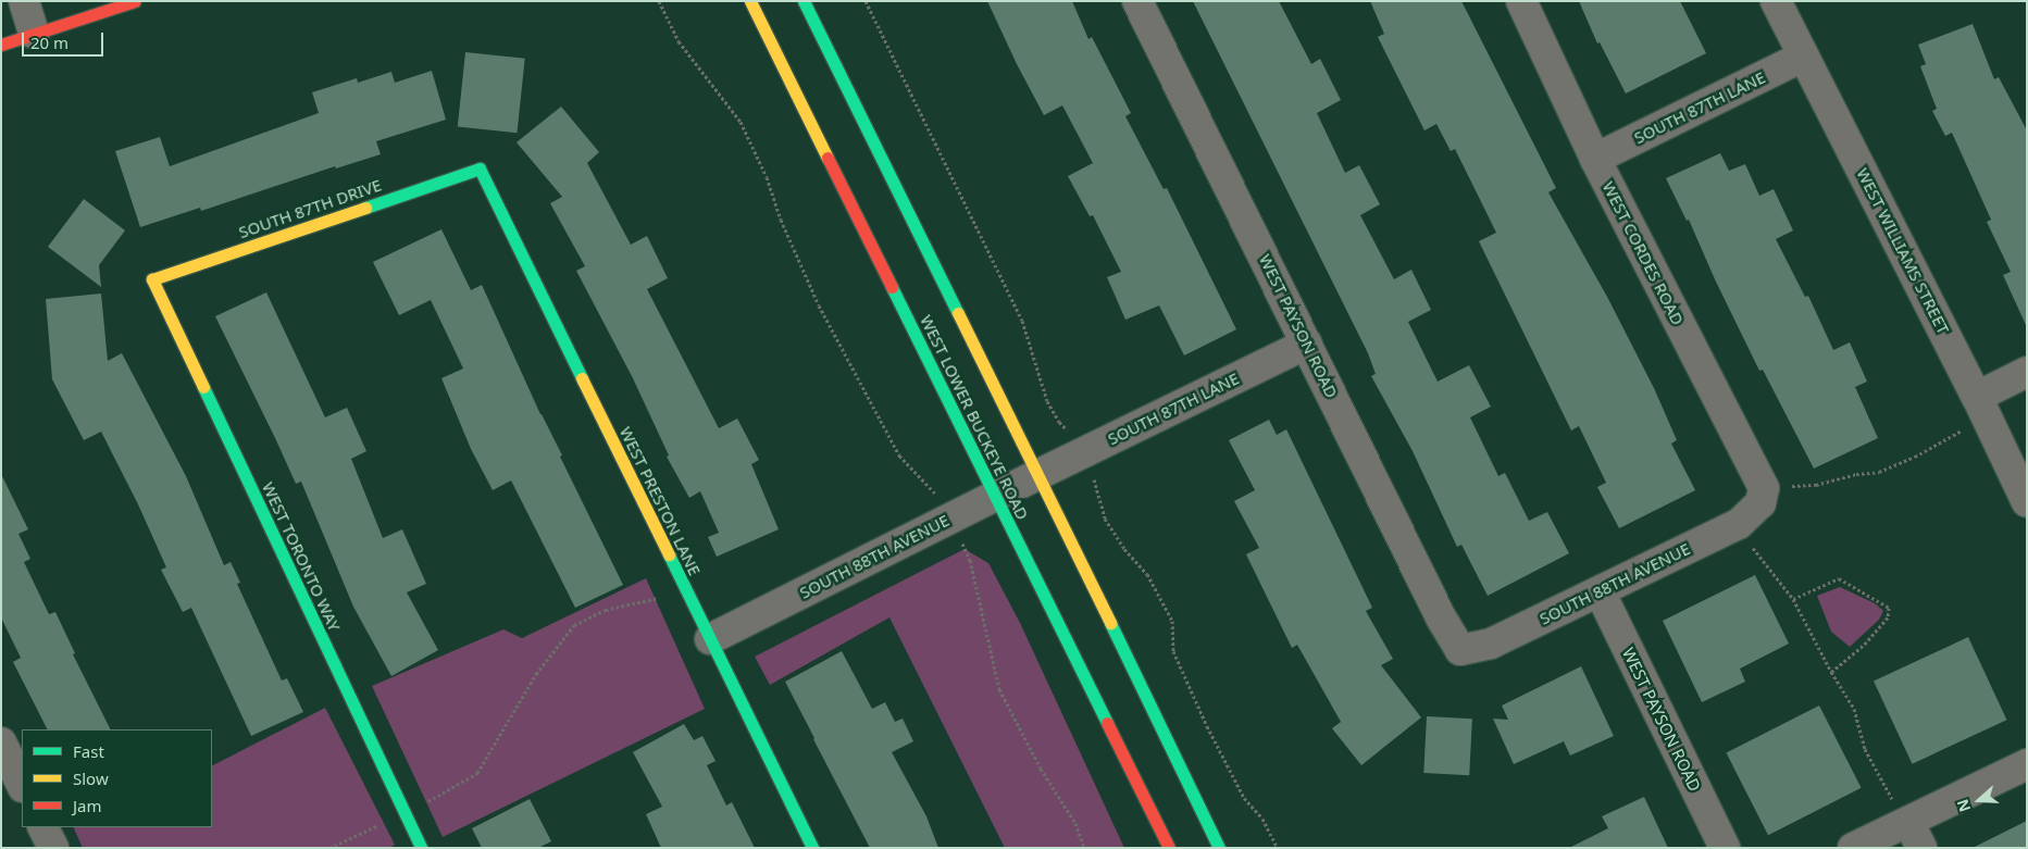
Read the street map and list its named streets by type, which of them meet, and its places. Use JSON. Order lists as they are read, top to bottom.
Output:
{
  "streets": {
    "main road": [
      "SOUTH 87TH DRIVE",
      "WEST LOWER BUCKEYE ROAD",
      "WEST PRESTON LANE",
      "WEST TORONTO WAY"
    ],
    "street": [
      "SOUTH 87TH LANE",
      "WEST WILLIAMS STREET",
      "WEST CORDES ROAD",
      "WEST PAYSON ROAD",
      "SOUTH 88TH AVENUE"
    ]
  },
  "crossings": [
    ["SOUTH 87TH LANE", "WEST WILLIAMS STREET"],
    ["SOUTH 87TH LANE", "WEST CORDES ROAD"],
    ["SOUTH 87TH LANE", "WEST PAYSON ROAD"],
    ["SOUTH 87TH LANE", "WEST LOWER BUCKEYE ROAD"],
    ["SOUTH 87TH LANE", "SOUTH 88TH AVENUE"],
    ["SOUTH 87TH DRIVE", "WEST PRESTON LANE"],
    ["SOUTH 87TH DRIVE", "WEST TORONTO WAY"],
    ["WEST CORDES ROAD", "SOUTH 88TH AVENUE"],
    ["WEST PAYSON ROAD", "SOUTH 88TH AVENUE"],
    ["WEST LOWER BUCKEYE ROAD", "SOUTH 88TH AVENUE"],
    ["WEST PRESTON LANE", "SOUTH 88TH AVENUE"]
  ],
  "legend": ["Fast", "Slow", "Jam"],
  "scale_bar": "20 m",
  "north": "left"
}
